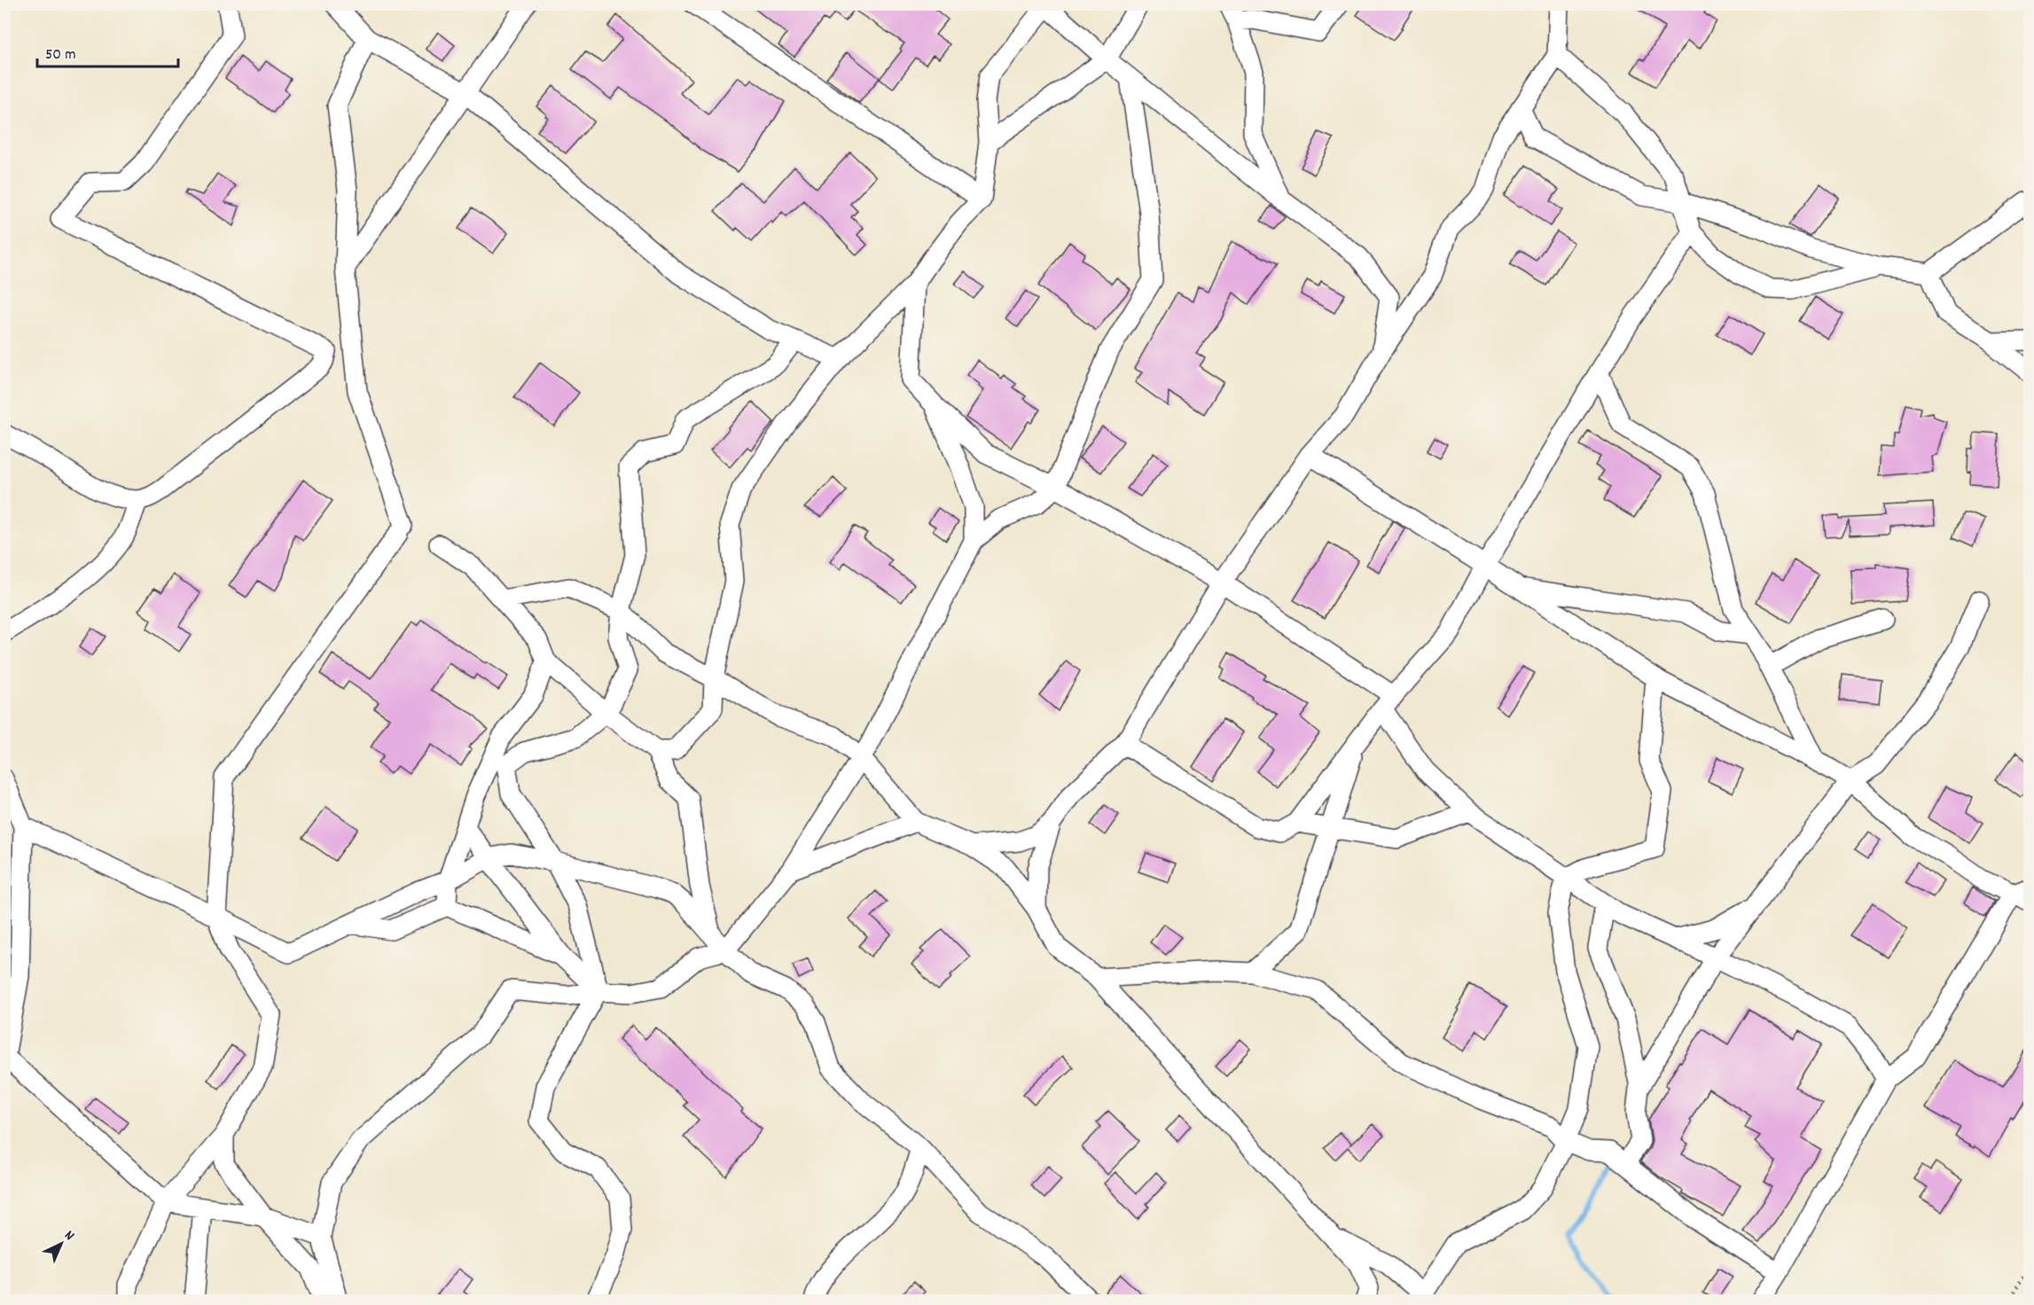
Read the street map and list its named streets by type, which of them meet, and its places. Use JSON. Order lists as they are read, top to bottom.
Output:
{
  "scale_bar": "50 m",
  "north": "top right"
}
